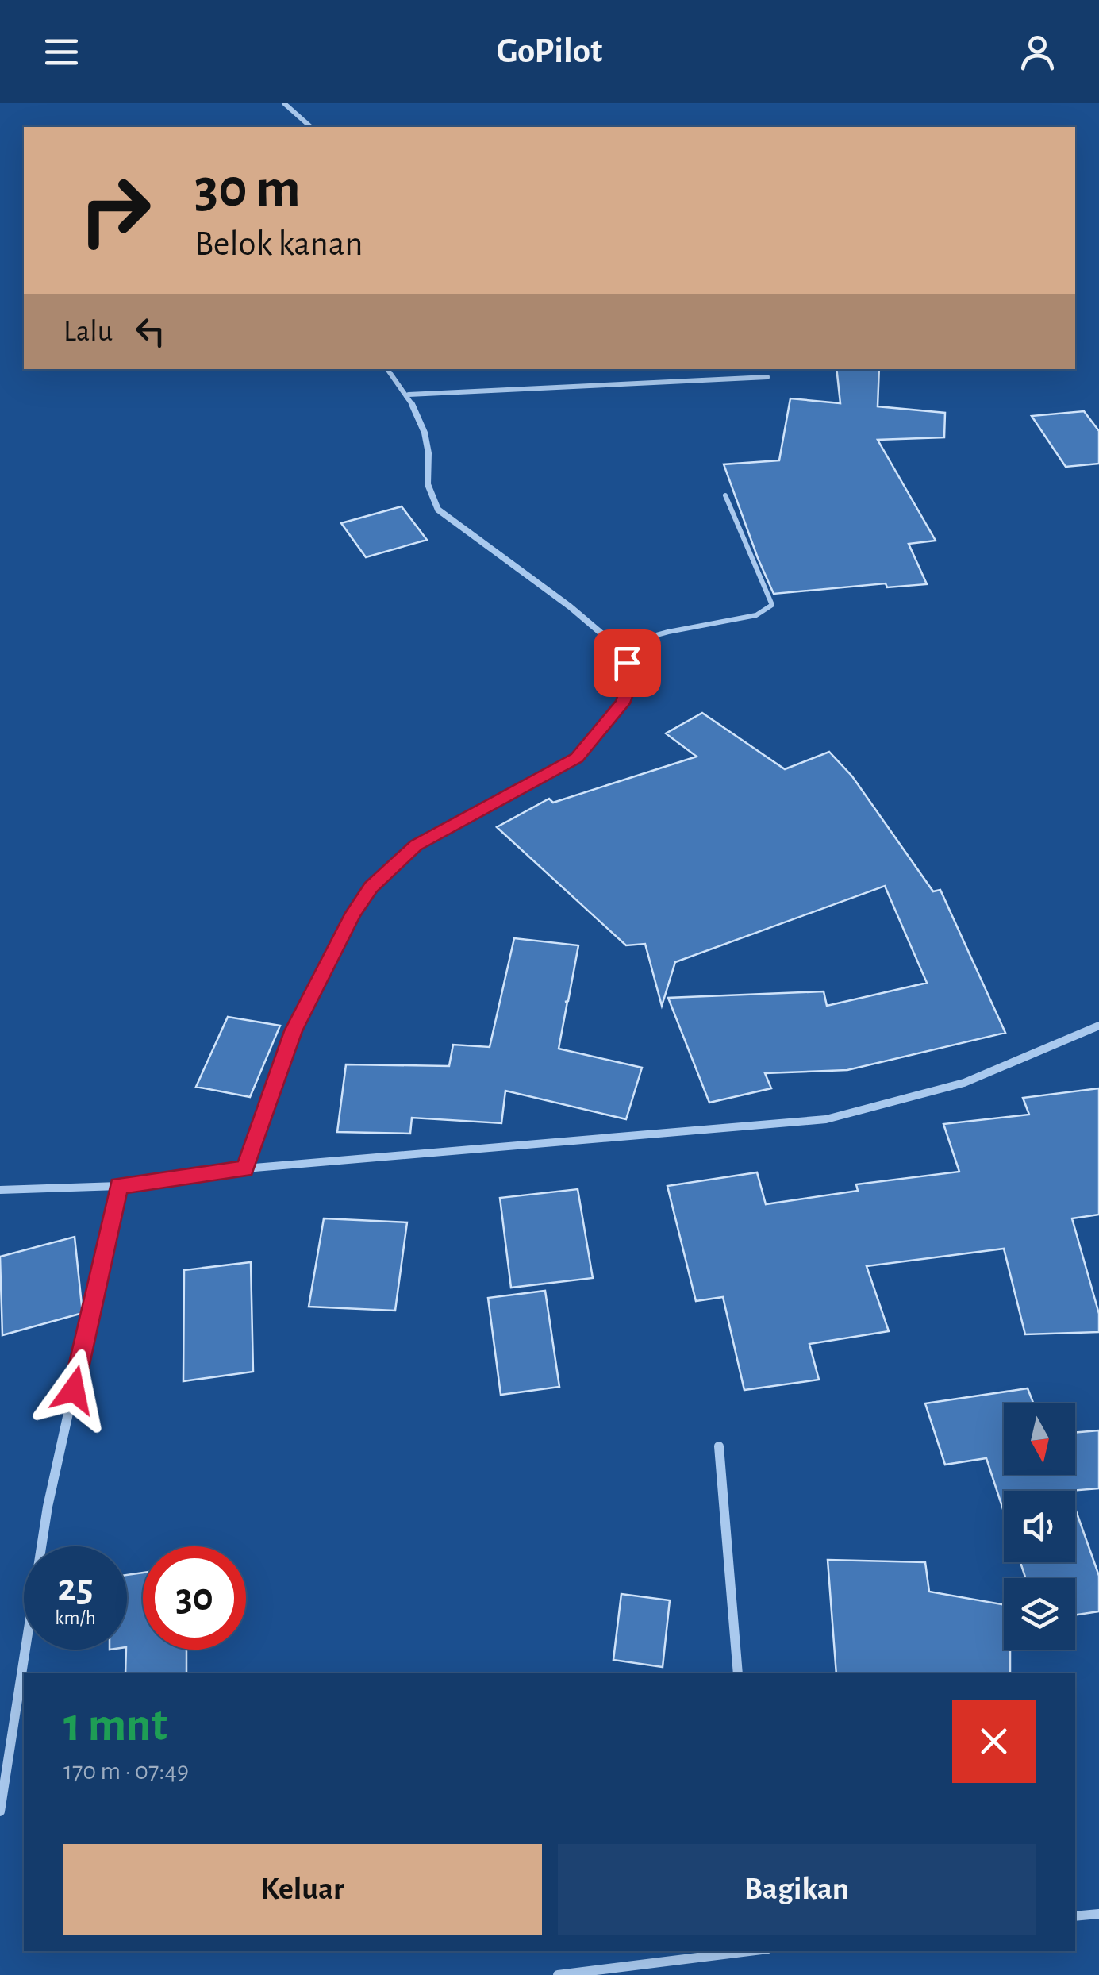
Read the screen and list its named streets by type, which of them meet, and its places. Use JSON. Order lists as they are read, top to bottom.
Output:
{
  "north": "bottom",
  "page": {
    "header": "GoPilot",
    "turn": ["30 m", "Belok kanan"],
    "then": "Lalu",
    "speed": "25 km/h",
    "limit": "30",
    "heading": ["1 mnt", "170 m · 07:49"],
    "buttons": ["Keluar", "Bagikan"]
  }
}
